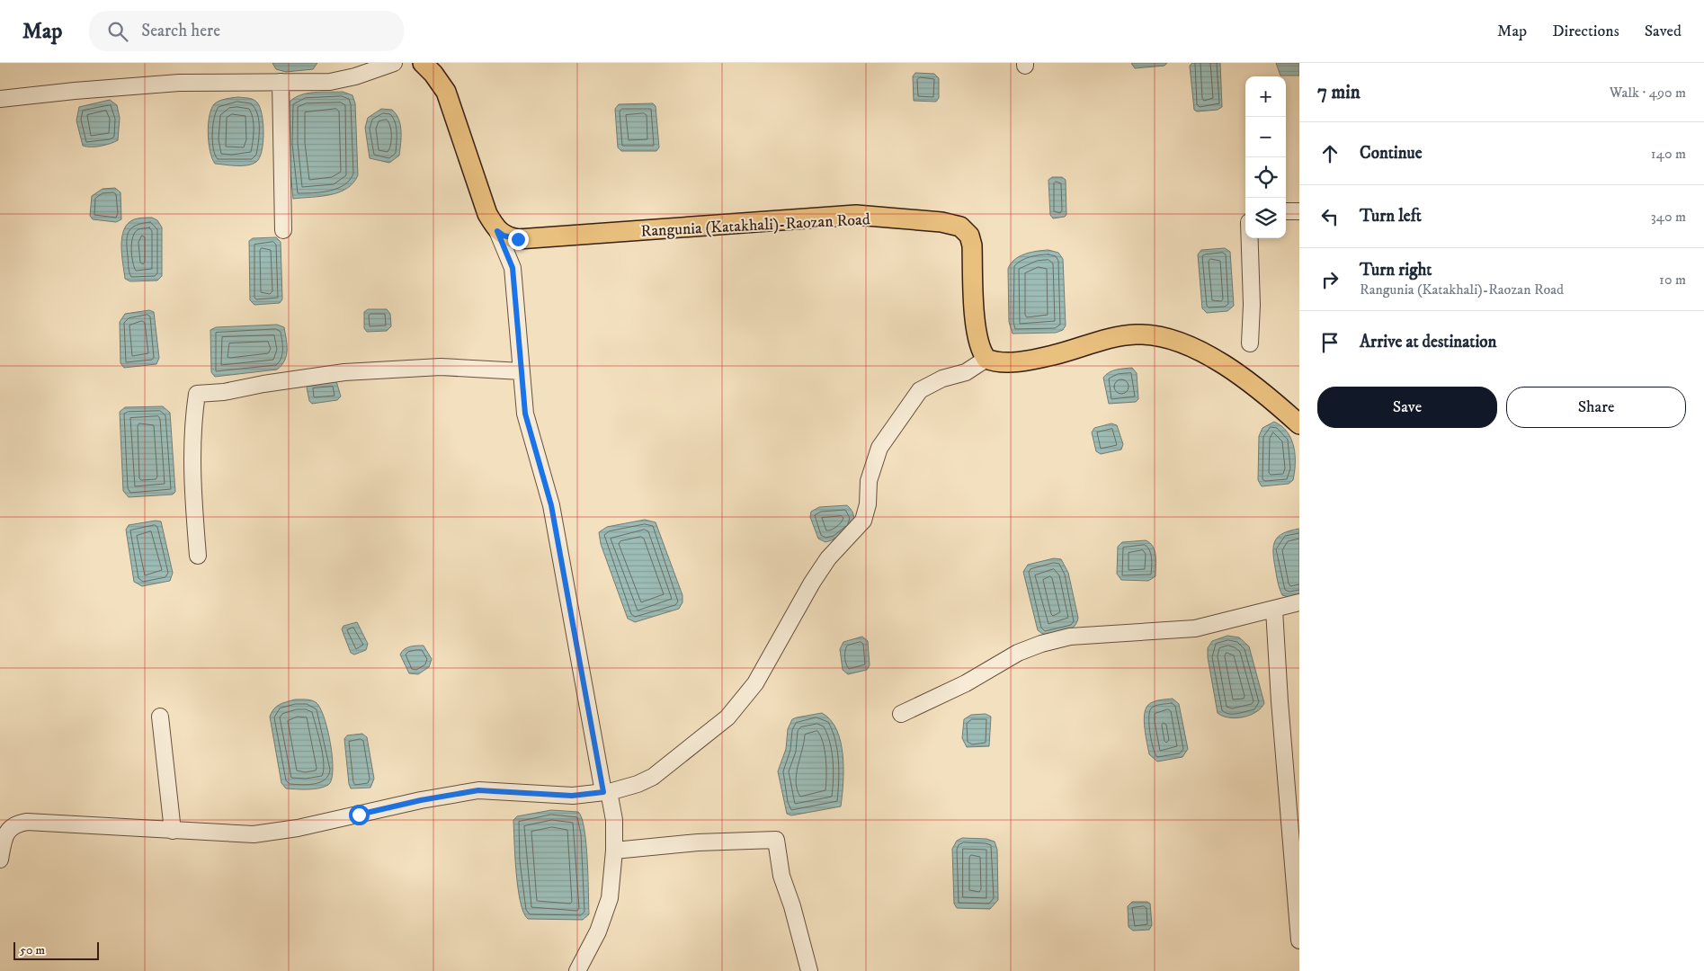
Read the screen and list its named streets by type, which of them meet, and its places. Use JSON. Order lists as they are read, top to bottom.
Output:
{
  "streets": {
    "main road": ["Rangunia (Katakhali)-Raozan Road"]
  },
  "scale_bar": "50 m",
  "page": {
    "header": "Map",
    "search": "Search here",
    "nav": ["Map", "Directions", "Saved"],
    "heading": ["7 min", "Walk · 490 m"],
    "map_buttons": ["+", "−"],
    "list": [
      ["Continue", "140 m"],
      ["Turn left", "340 m"],
      ["Turn right", "Rangunia (Katakhali)-Raozan Road", "10 m"],
      "Arrive at destination"
    ],
    "buttons": ["Save", "Share"],
    "scale": "50 m"
  }
}
